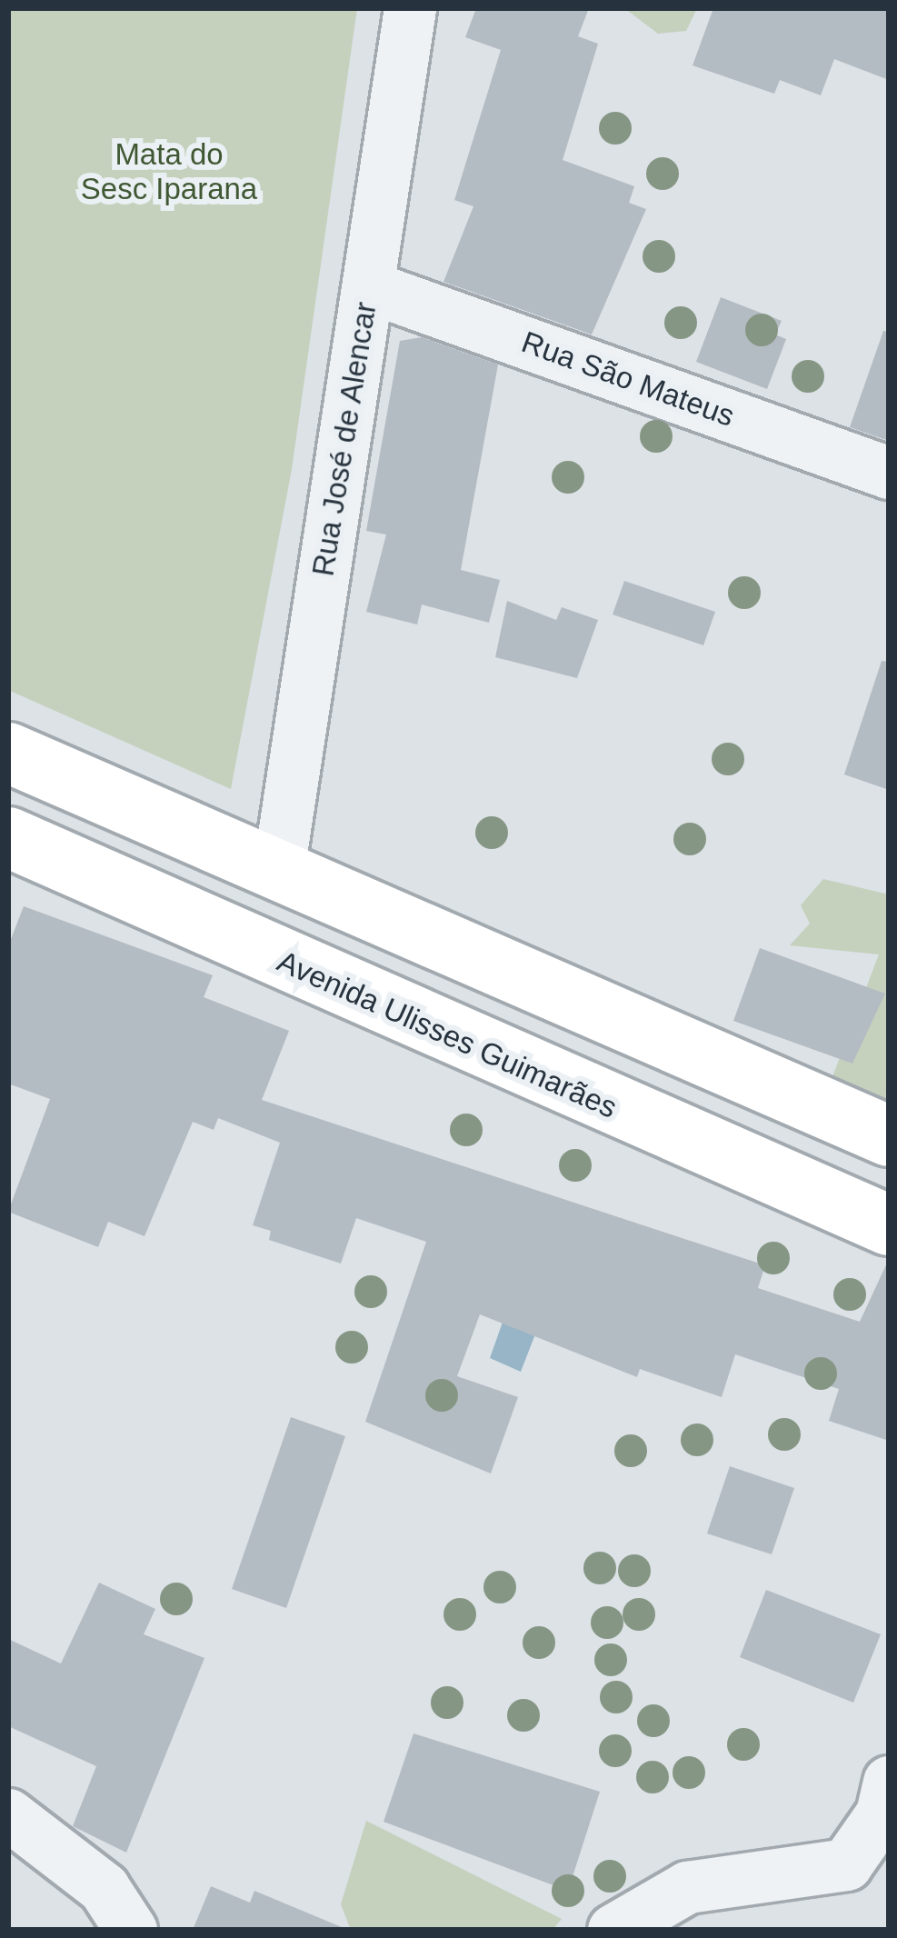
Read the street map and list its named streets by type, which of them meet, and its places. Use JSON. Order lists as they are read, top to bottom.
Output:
{
  "streets": {
    "main road": ["Avenida Ulisses Guimarães"],
    "street": ["Rua São Mateus", "Rua José de Alencar"]
  },
  "crossings": [
    ["Rua São Mateus", "Rua José de Alencar"]
  ],
  "parks": ["Mata do Sesc Iparana"]
}
